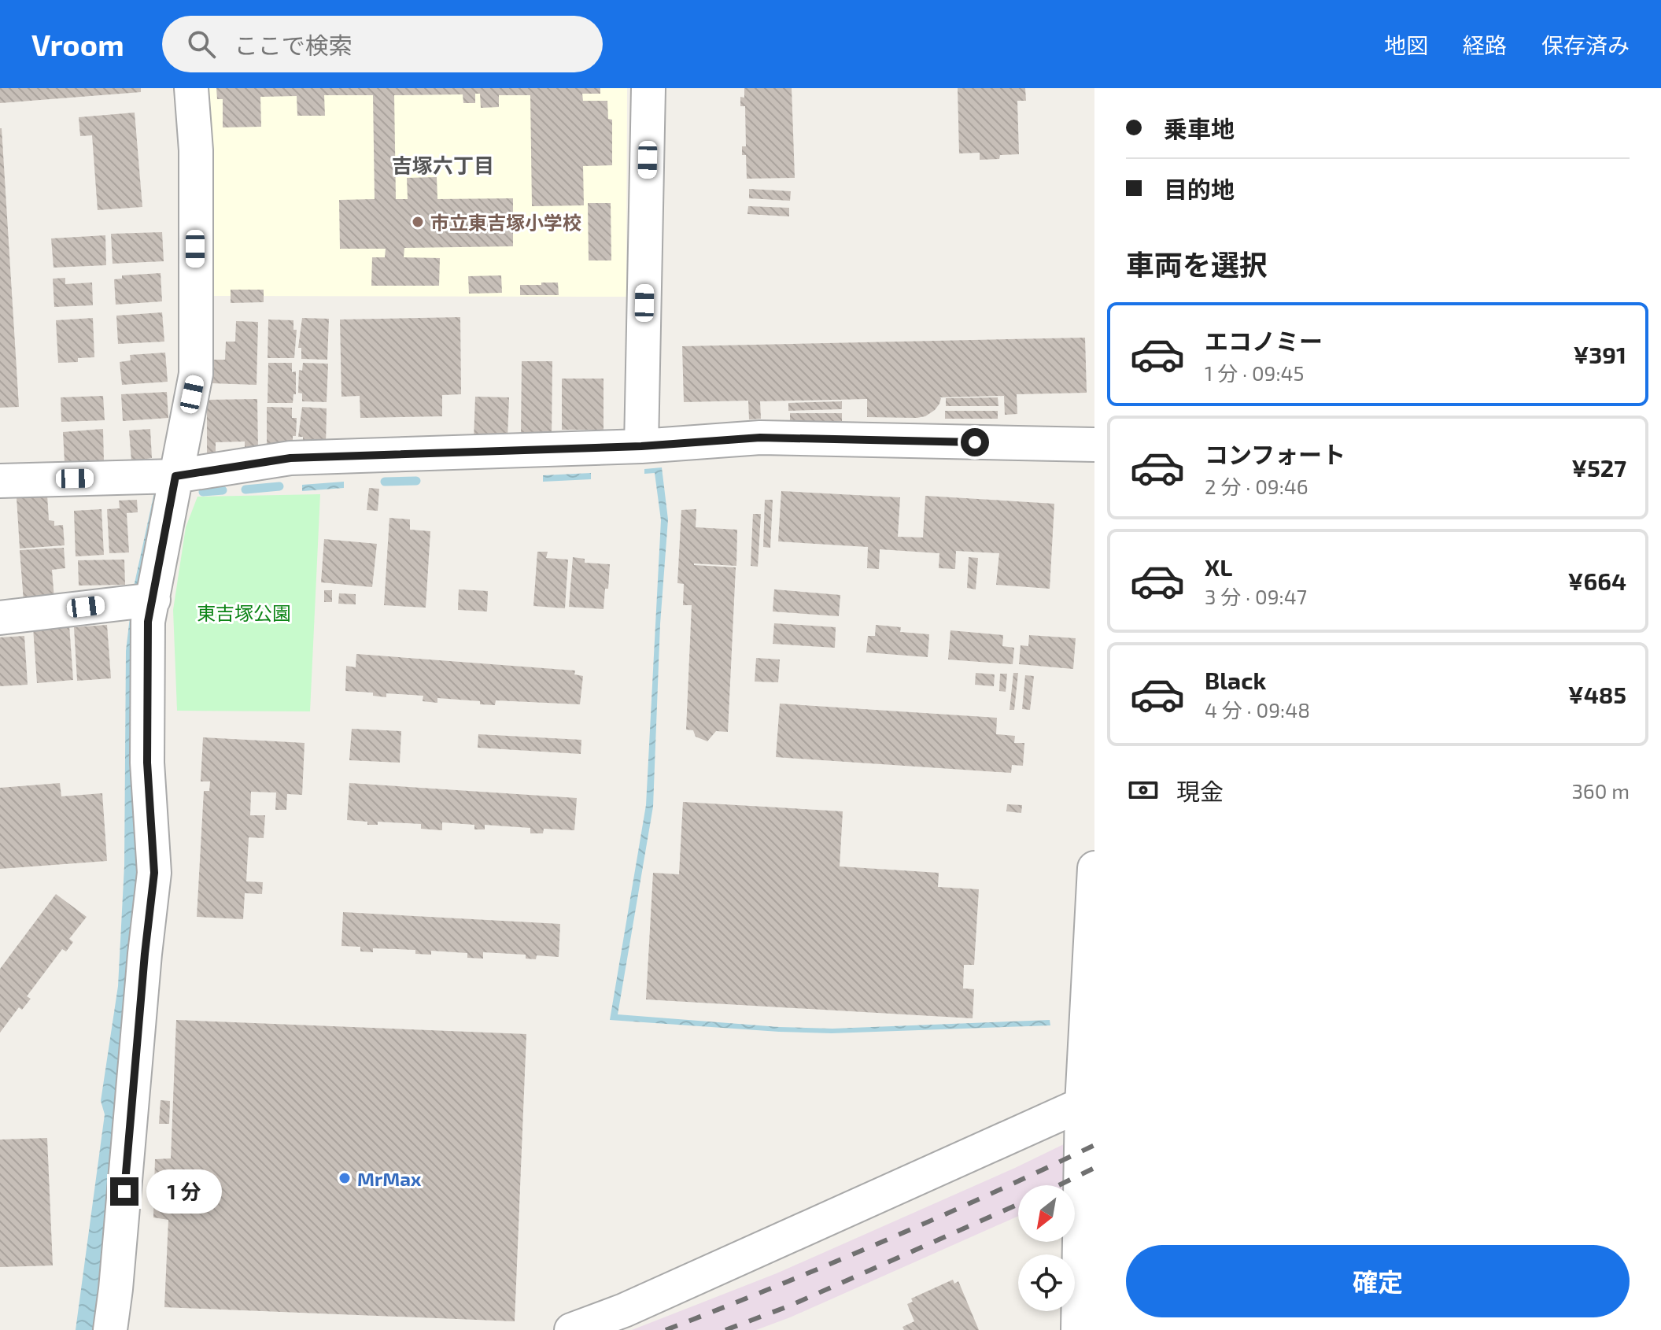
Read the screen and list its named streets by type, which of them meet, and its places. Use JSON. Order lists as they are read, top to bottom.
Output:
{
  "districts": ["吉塚六丁目"],
  "parks": ["東吉塚公園"],
  "places": ["市立東吉塚小学校", "MrMax"],
  "north": "bottom left",
  "page": {
    "header": "Vroom",
    "search": "ここで検索",
    "nav": ["地図", "経路", "保存済み"],
    "banner": ["乗車地", "目的地"],
    "heading": "車両を選択",
    "list": [
      {
        "name": "エコノミー",
        "note": "1 分 · 09:45",
        "value": "¥391"
      },
      {
        "name": "コンフォート",
        "note": "2 分 · 09:46",
        "value": "¥527"
      },
      {
        "name": "XL",
        "note": "3 分 · 09:47",
        "value": "¥664"
      },
      {
        "name": "Black",
        "note": "4 分 · 09:48",
        "value": "¥485"
      }
    ],
    "pay": ["現金", "360 m"],
    "bubble": "1 分",
    "buttons": "確定"
  }
}
